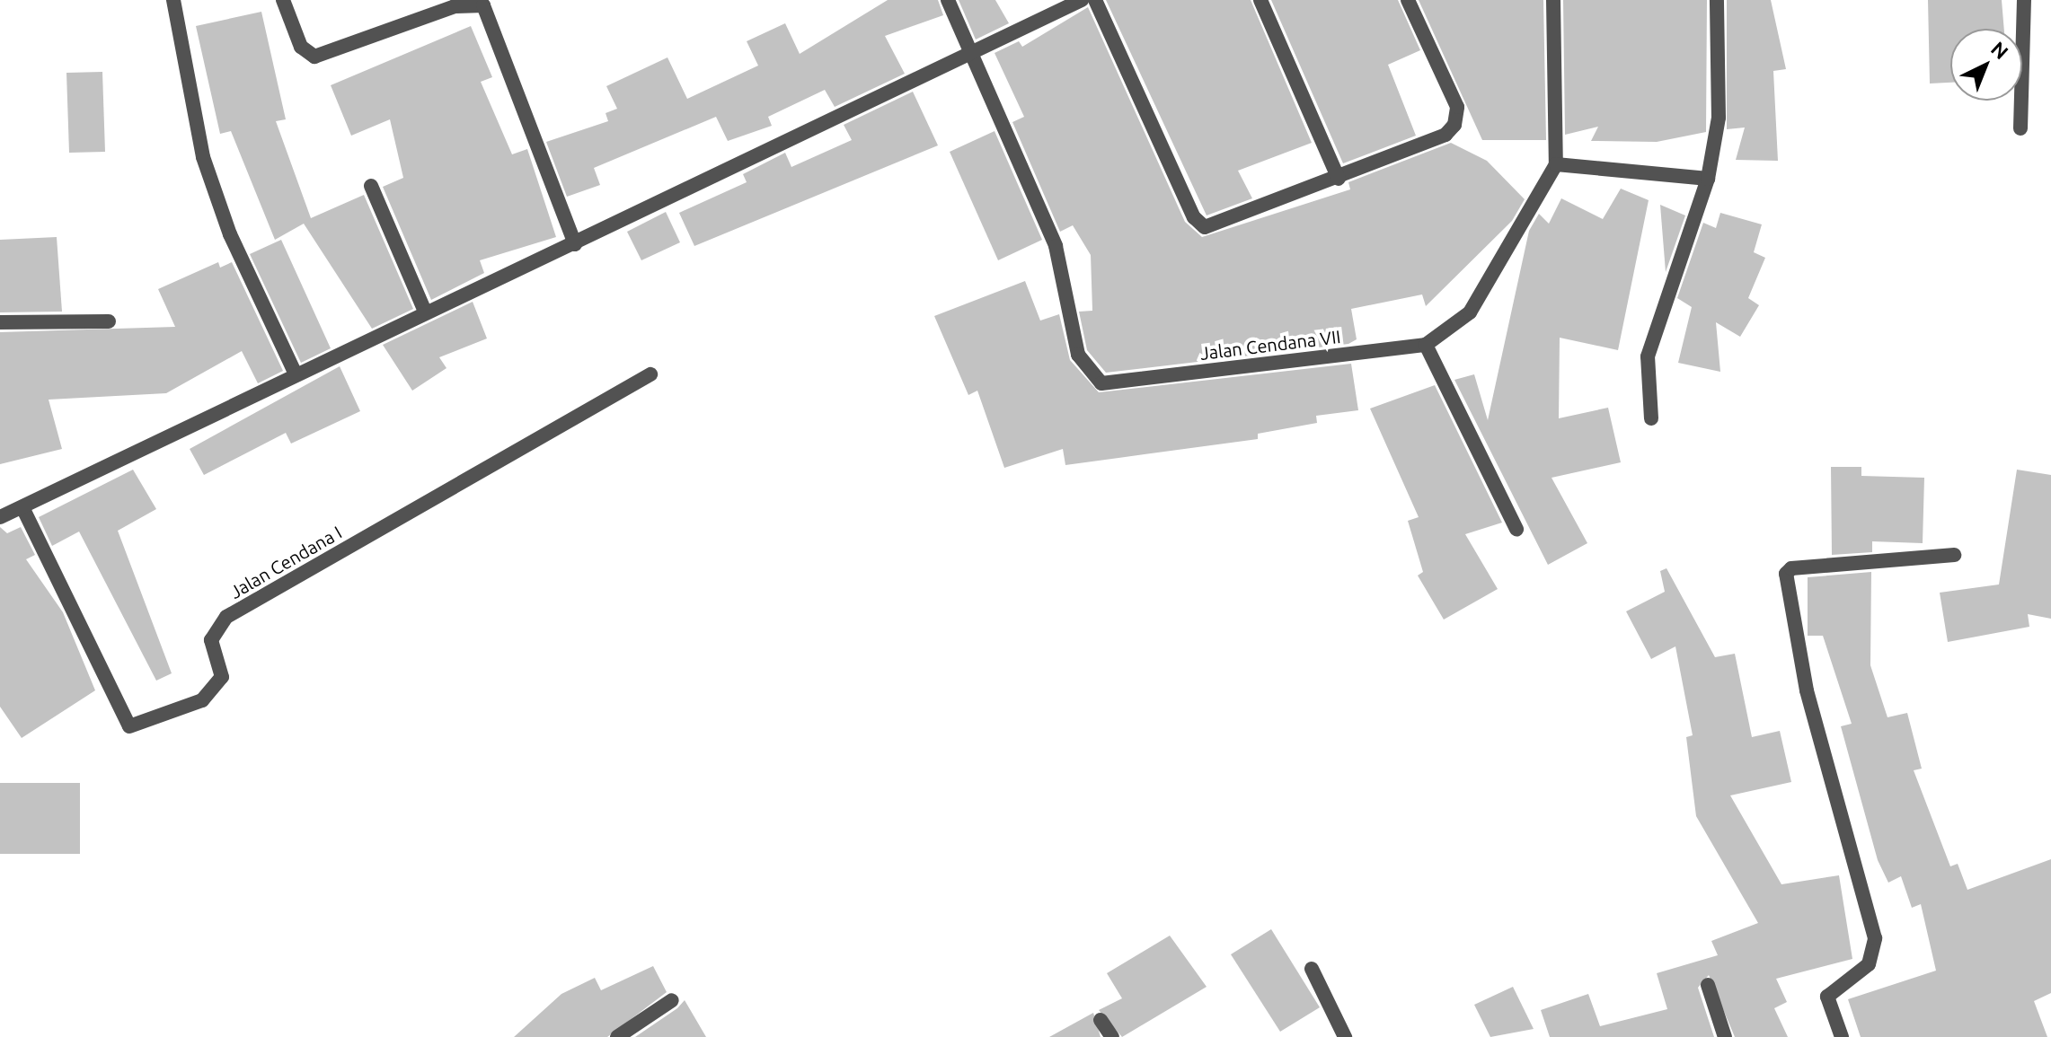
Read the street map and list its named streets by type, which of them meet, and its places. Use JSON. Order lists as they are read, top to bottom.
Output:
{
  "streets": {
    "street": ["Jalan Cendana VII", "Jalan Cendana I"]
  },
  "north": "top right"
}
